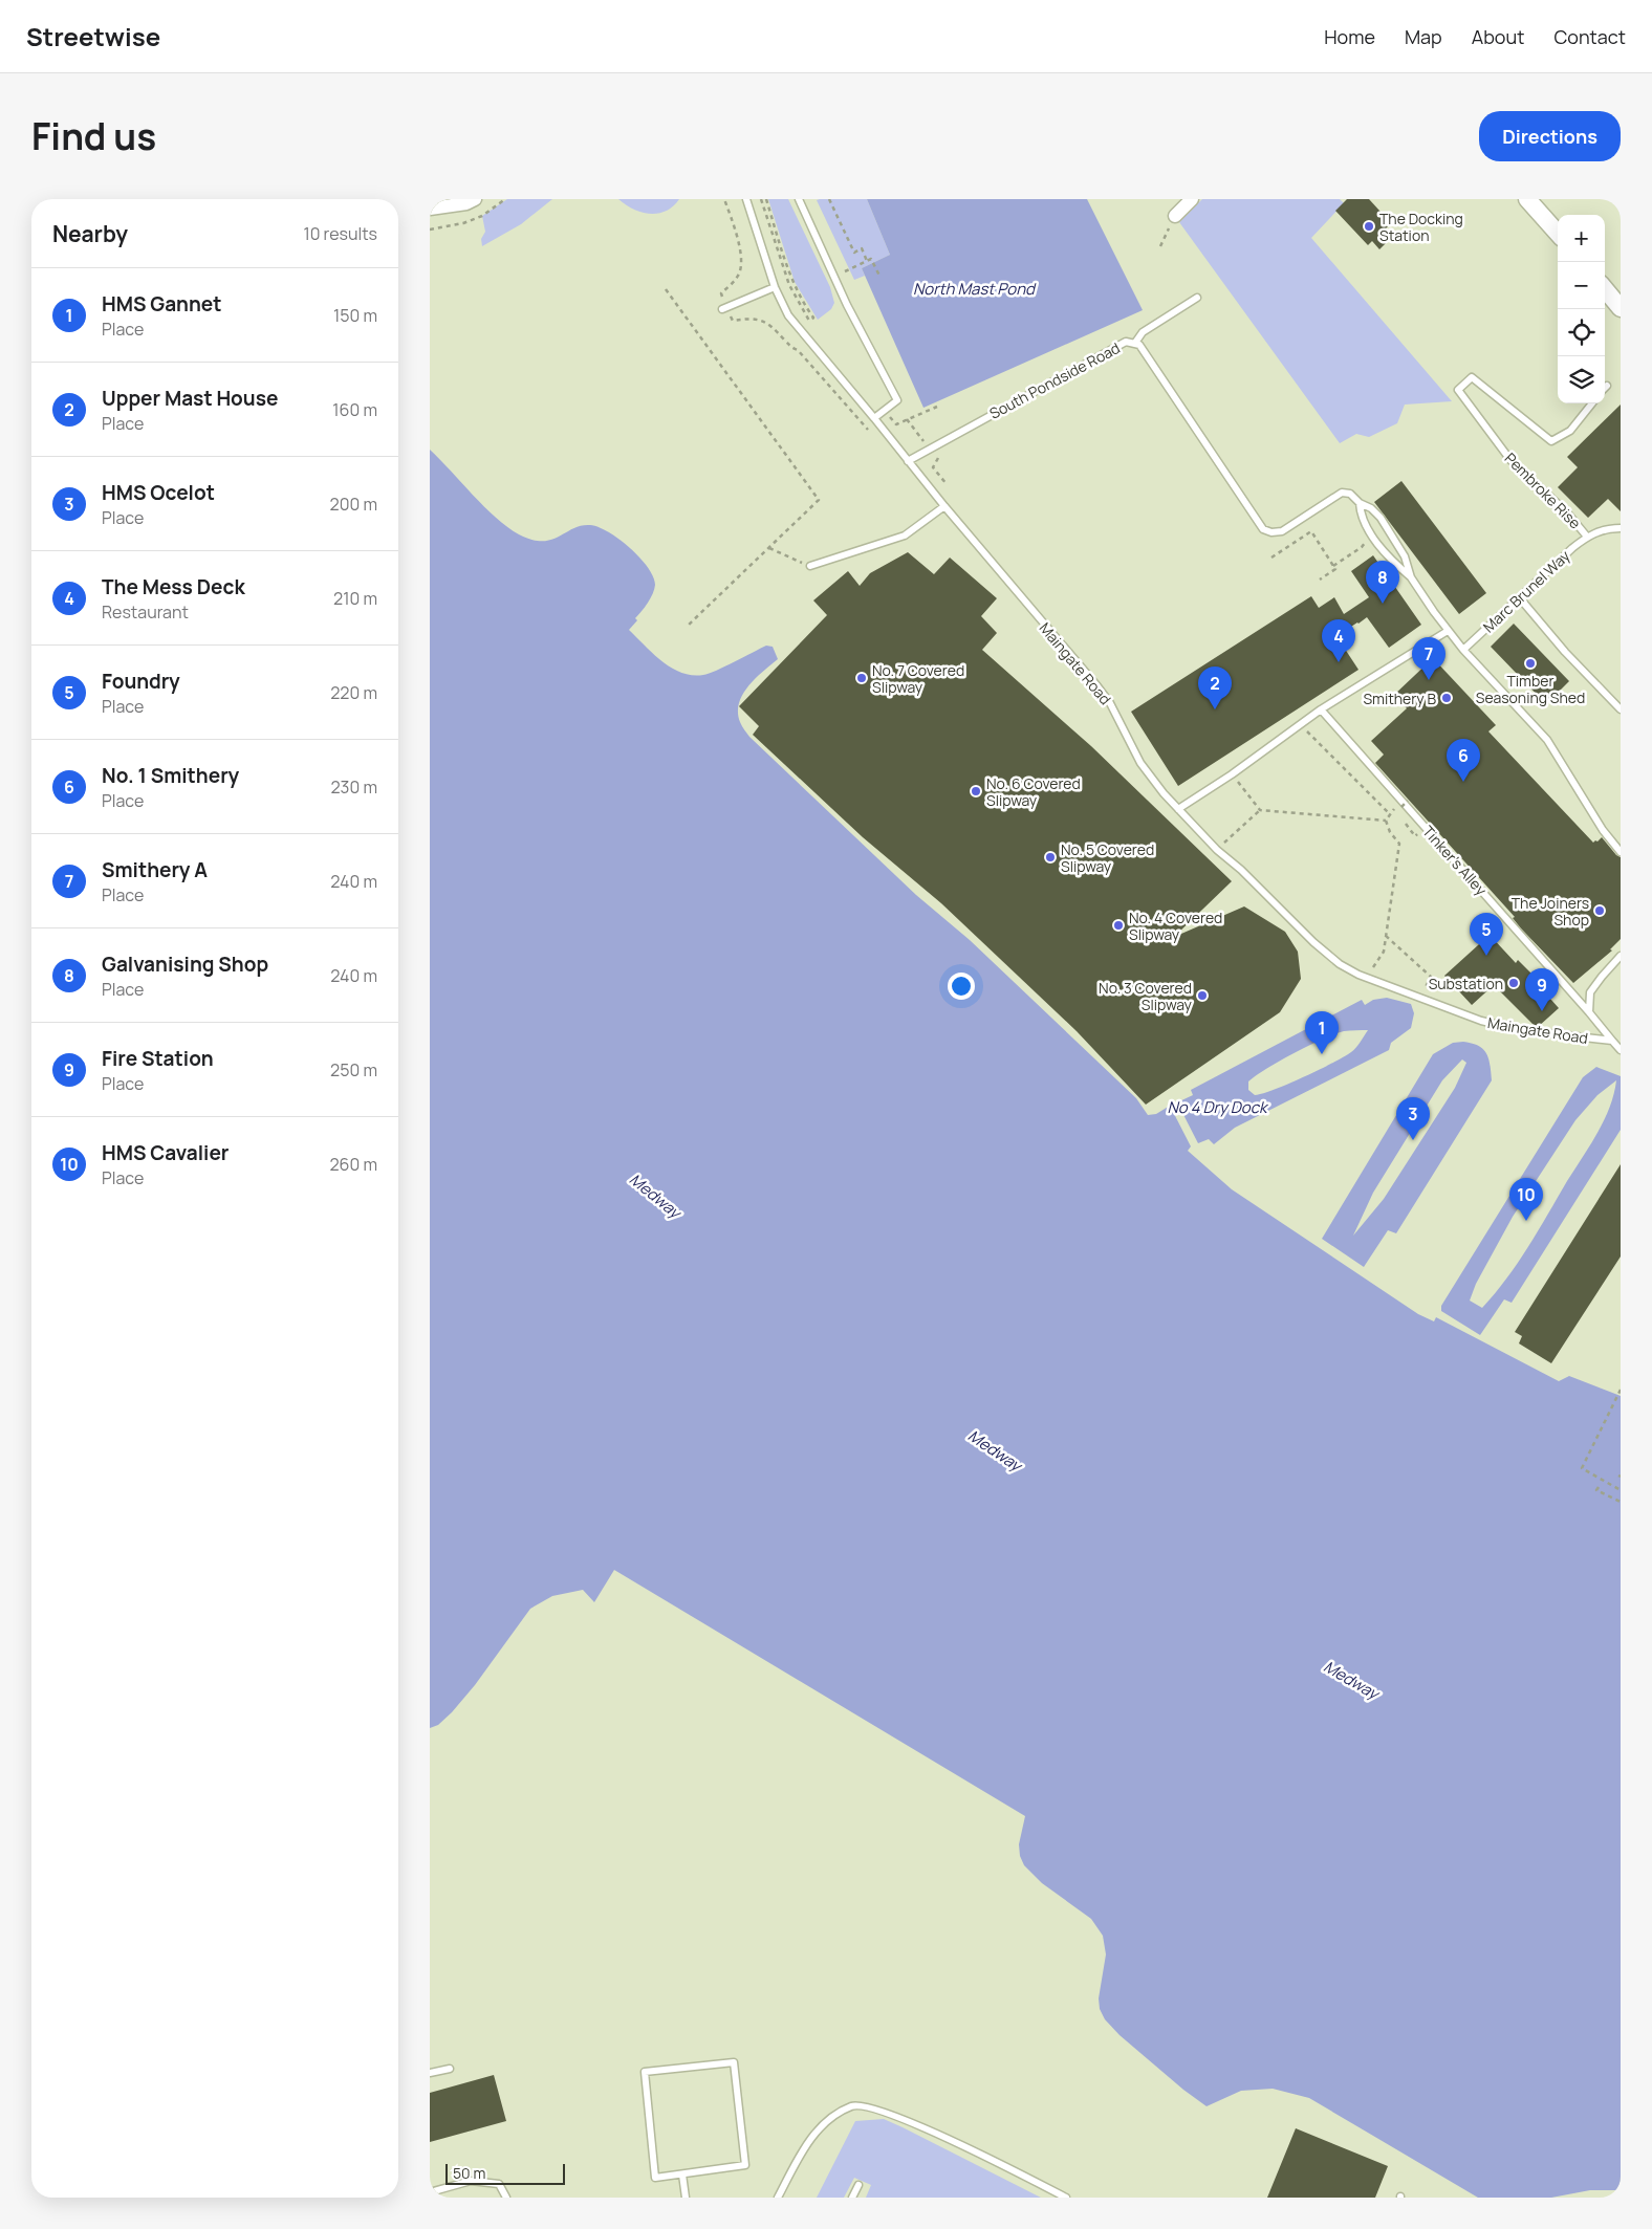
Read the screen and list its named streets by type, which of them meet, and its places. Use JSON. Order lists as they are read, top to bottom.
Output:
{
  "streets": {
    "lane": [
      "South Pondside Road",
      "Pembroke Rise",
      "Marc Brunel Way",
      "Maingate Road",
      "Tinker's Alley"
    ]
  },
  "crossings": [
    ["South Pondside Road", "Maingate Road"],
    ["Pembroke Rise", "Marc Brunel Way"],
    ["Maingate Road", "Tinker's Alley"]
  ],
  "water": ["North Mast Pond", "No 4 Dry Dock", "Medway"],
  "places": [
    "The Docking Station",
    "Timber Seasoning Shed",
    "No. 7 Covered Slipway",
    "Smithery B",
    "No. 6 Covered Slipway",
    "No. 5 Covered Slipway",
    "The Joiners Shop",
    "No. 4 Covered Slipway",
    "Substation",
    "No. 3 Covered Slipway"
  ],
  "scale_bar": "50 m",
  "page": {
    "header": "Streetwise",
    "nav": [
      "Home",
      "Map",
      "About",
      "Contact"
    ],
    "title": "Find us",
    "buttons": "Directions",
    "heading": ["Nearby", "10 results"],
    "map_buttons": ["+", "−"],
    "list": [
      {
        "mark": "1",
        "name": "HMS Gannet",
        "note": "Place",
        "value": "150 m"
      },
      {
        "mark": "2",
        "name": "Upper Mast House",
        "note": "Place",
        "value": "160 m"
      },
      {
        "mark": "3",
        "name": "HMS Ocelot",
        "note": "Place",
        "value": "200 m"
      },
      {
        "mark": "4",
        "name": "The Mess Deck",
        "note": "Restaurant",
        "value": "210 m"
      },
      {
        "mark": "5",
        "name": "Foundry",
        "note": "Place",
        "value": "220 m"
      },
      {
        "mark": "6",
        "name": "No. 1 Smithery",
        "note": "Place",
        "value": "230 m"
      },
      {
        "mark": "7",
        "name": "Smithery A",
        "note": "Place",
        "value": "240 m"
      },
      {
        "mark": "8",
        "name": "Galvanising Shop",
        "note": "Place",
        "value": "240 m"
      },
      {
        "mark": "9",
        "name": "Fire Station",
        "note": "Place",
        "value": "250 m"
      },
      {
        "mark": "10",
        "name": "HMS Cavalier",
        "note": "Place",
        "value": "260 m"
      }
    ],
    "pins": [
      "8",
      "4",
      "7",
      "2",
      "6",
      "5",
      "9",
      "1",
      "3",
      "10"
    ],
    "scale": "50 m"
  }
}
